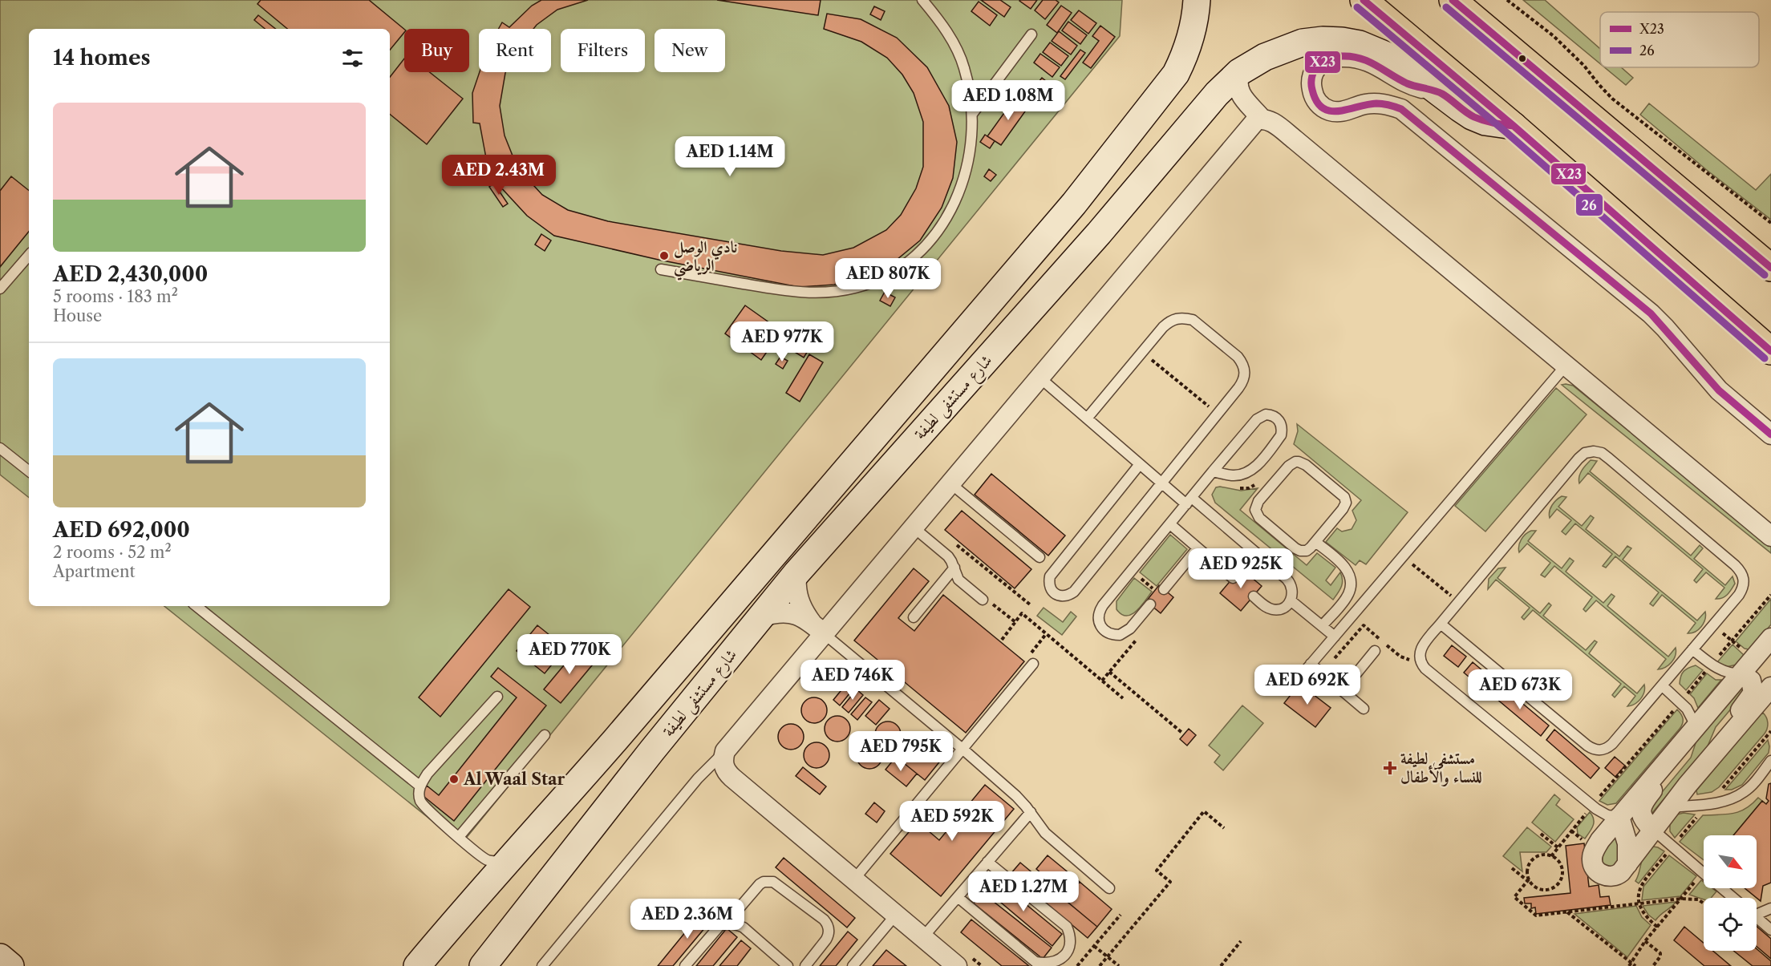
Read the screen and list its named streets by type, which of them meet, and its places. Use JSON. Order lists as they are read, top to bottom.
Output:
{
  "streets": {
    "main road": ["شارع مستشفى لطيفة"]
  },
  "places": {
    "other": ["نادي الوصل الرياضي", "Al Waal Star"],
    "health": ["مستشفى لطيفة للنساء والأطفال"]
  },
  "lines": ["transit line X23", "transit line 26"],
  "legend": ["X23", "26"],
  "north": "bottom right",
  "page": {
    "chip": [
      "Buy",
      "Rent",
      "Filters",
      "New"
    ],
    "heading": "14 homes",
    "price": [
      "AED 1.08M",
      "AED 1.14M",
      "AED 2.43M",
      "AED 807K",
      "AED 977K",
      "AED 925K",
      "AED 770K",
      "AED 746K",
      "AED 692K",
      "AED 673K",
      "AED 795K",
      "AED 592K",
      "AED 1.27M",
      "AED 2.36M"
    ],
    "list": [
      {
        "name": "AED 2,430,000",
        "note": "5 rooms · 183 m² · House"
      },
      {
        "name": "AED 692,000",
        "note": "2 rooms · 52 m² · Apartment"
      }
    ]
  }
}
